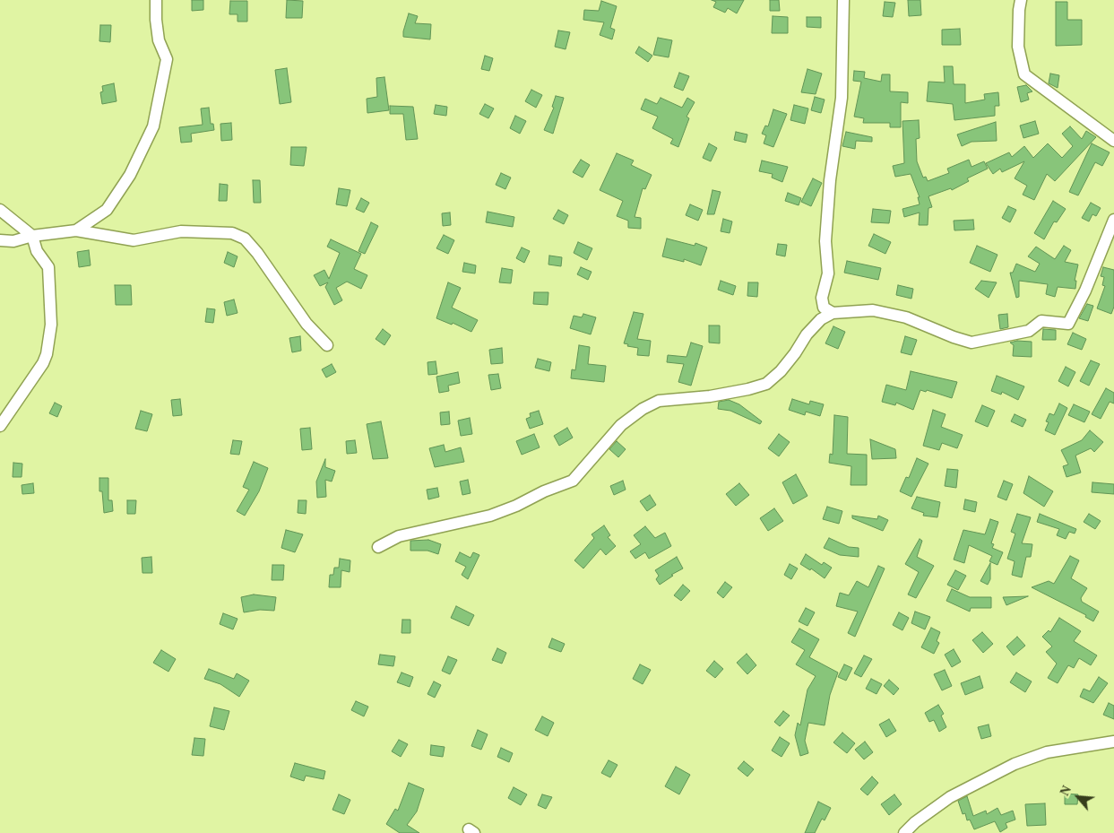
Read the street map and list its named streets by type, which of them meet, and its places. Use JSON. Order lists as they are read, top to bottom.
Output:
{
  "north": "top left"
}
